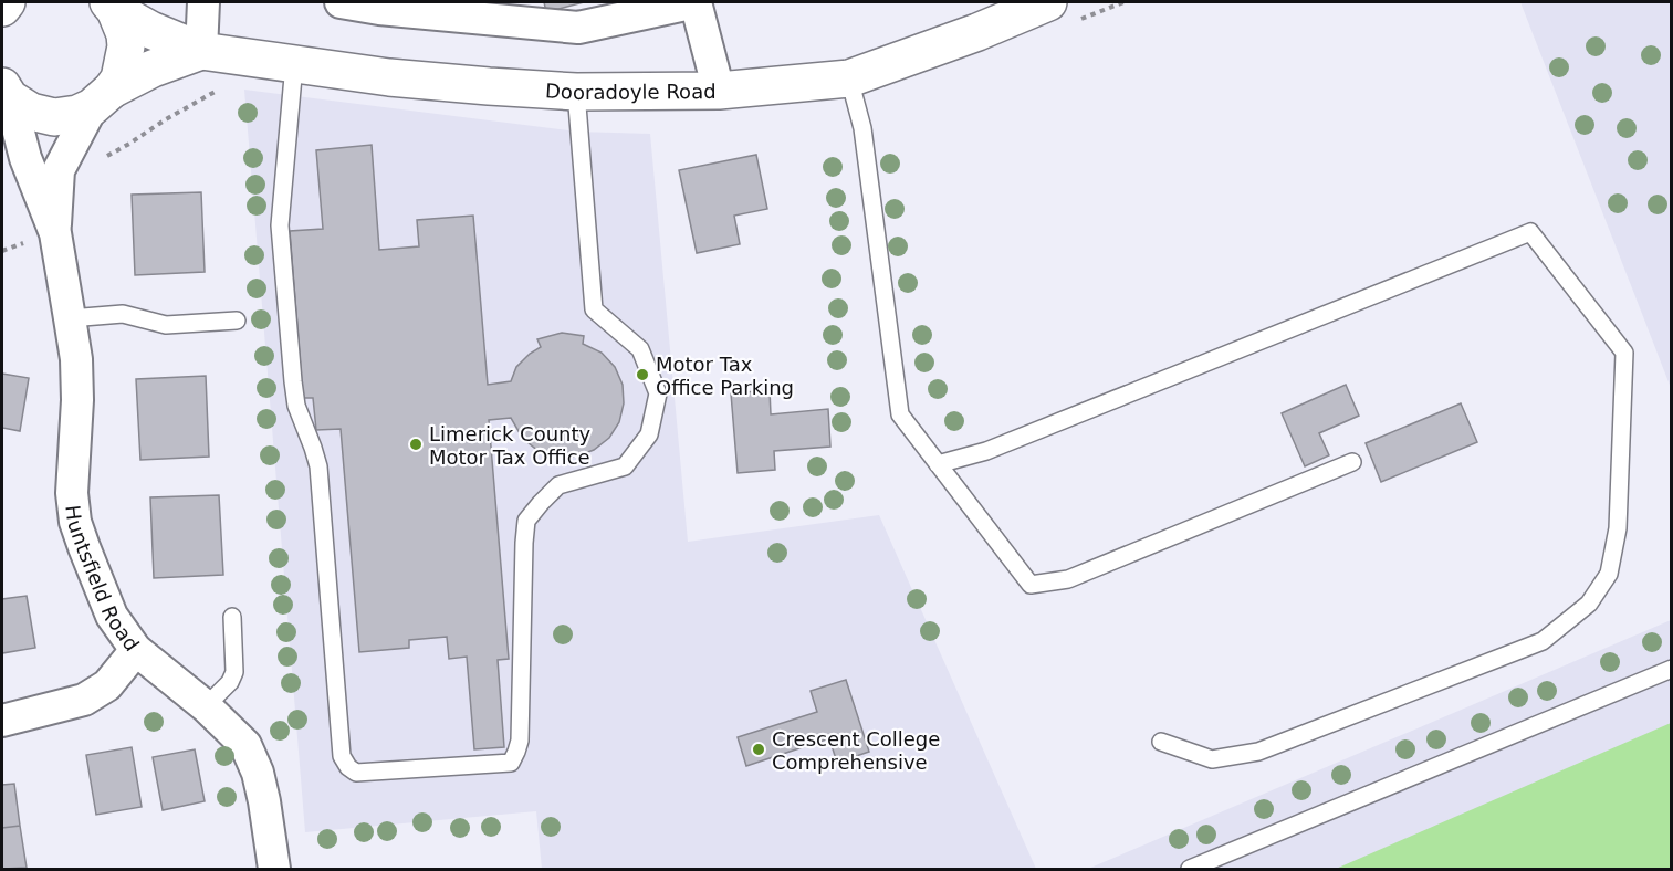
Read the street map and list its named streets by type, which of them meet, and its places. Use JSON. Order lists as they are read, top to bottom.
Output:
{
  "streets": {
    "main road": ["Dooradoyle Road"],
    "street": ["Huntsfield Road"]
  },
  "crossings": [
    ["Dooradoyle Road", "Huntsfield Road"]
  ],
  "places": ["Motor Tax Office Parking", "Limerick County Motor Tax Office", "Crescent College Comprehensive"]
}
